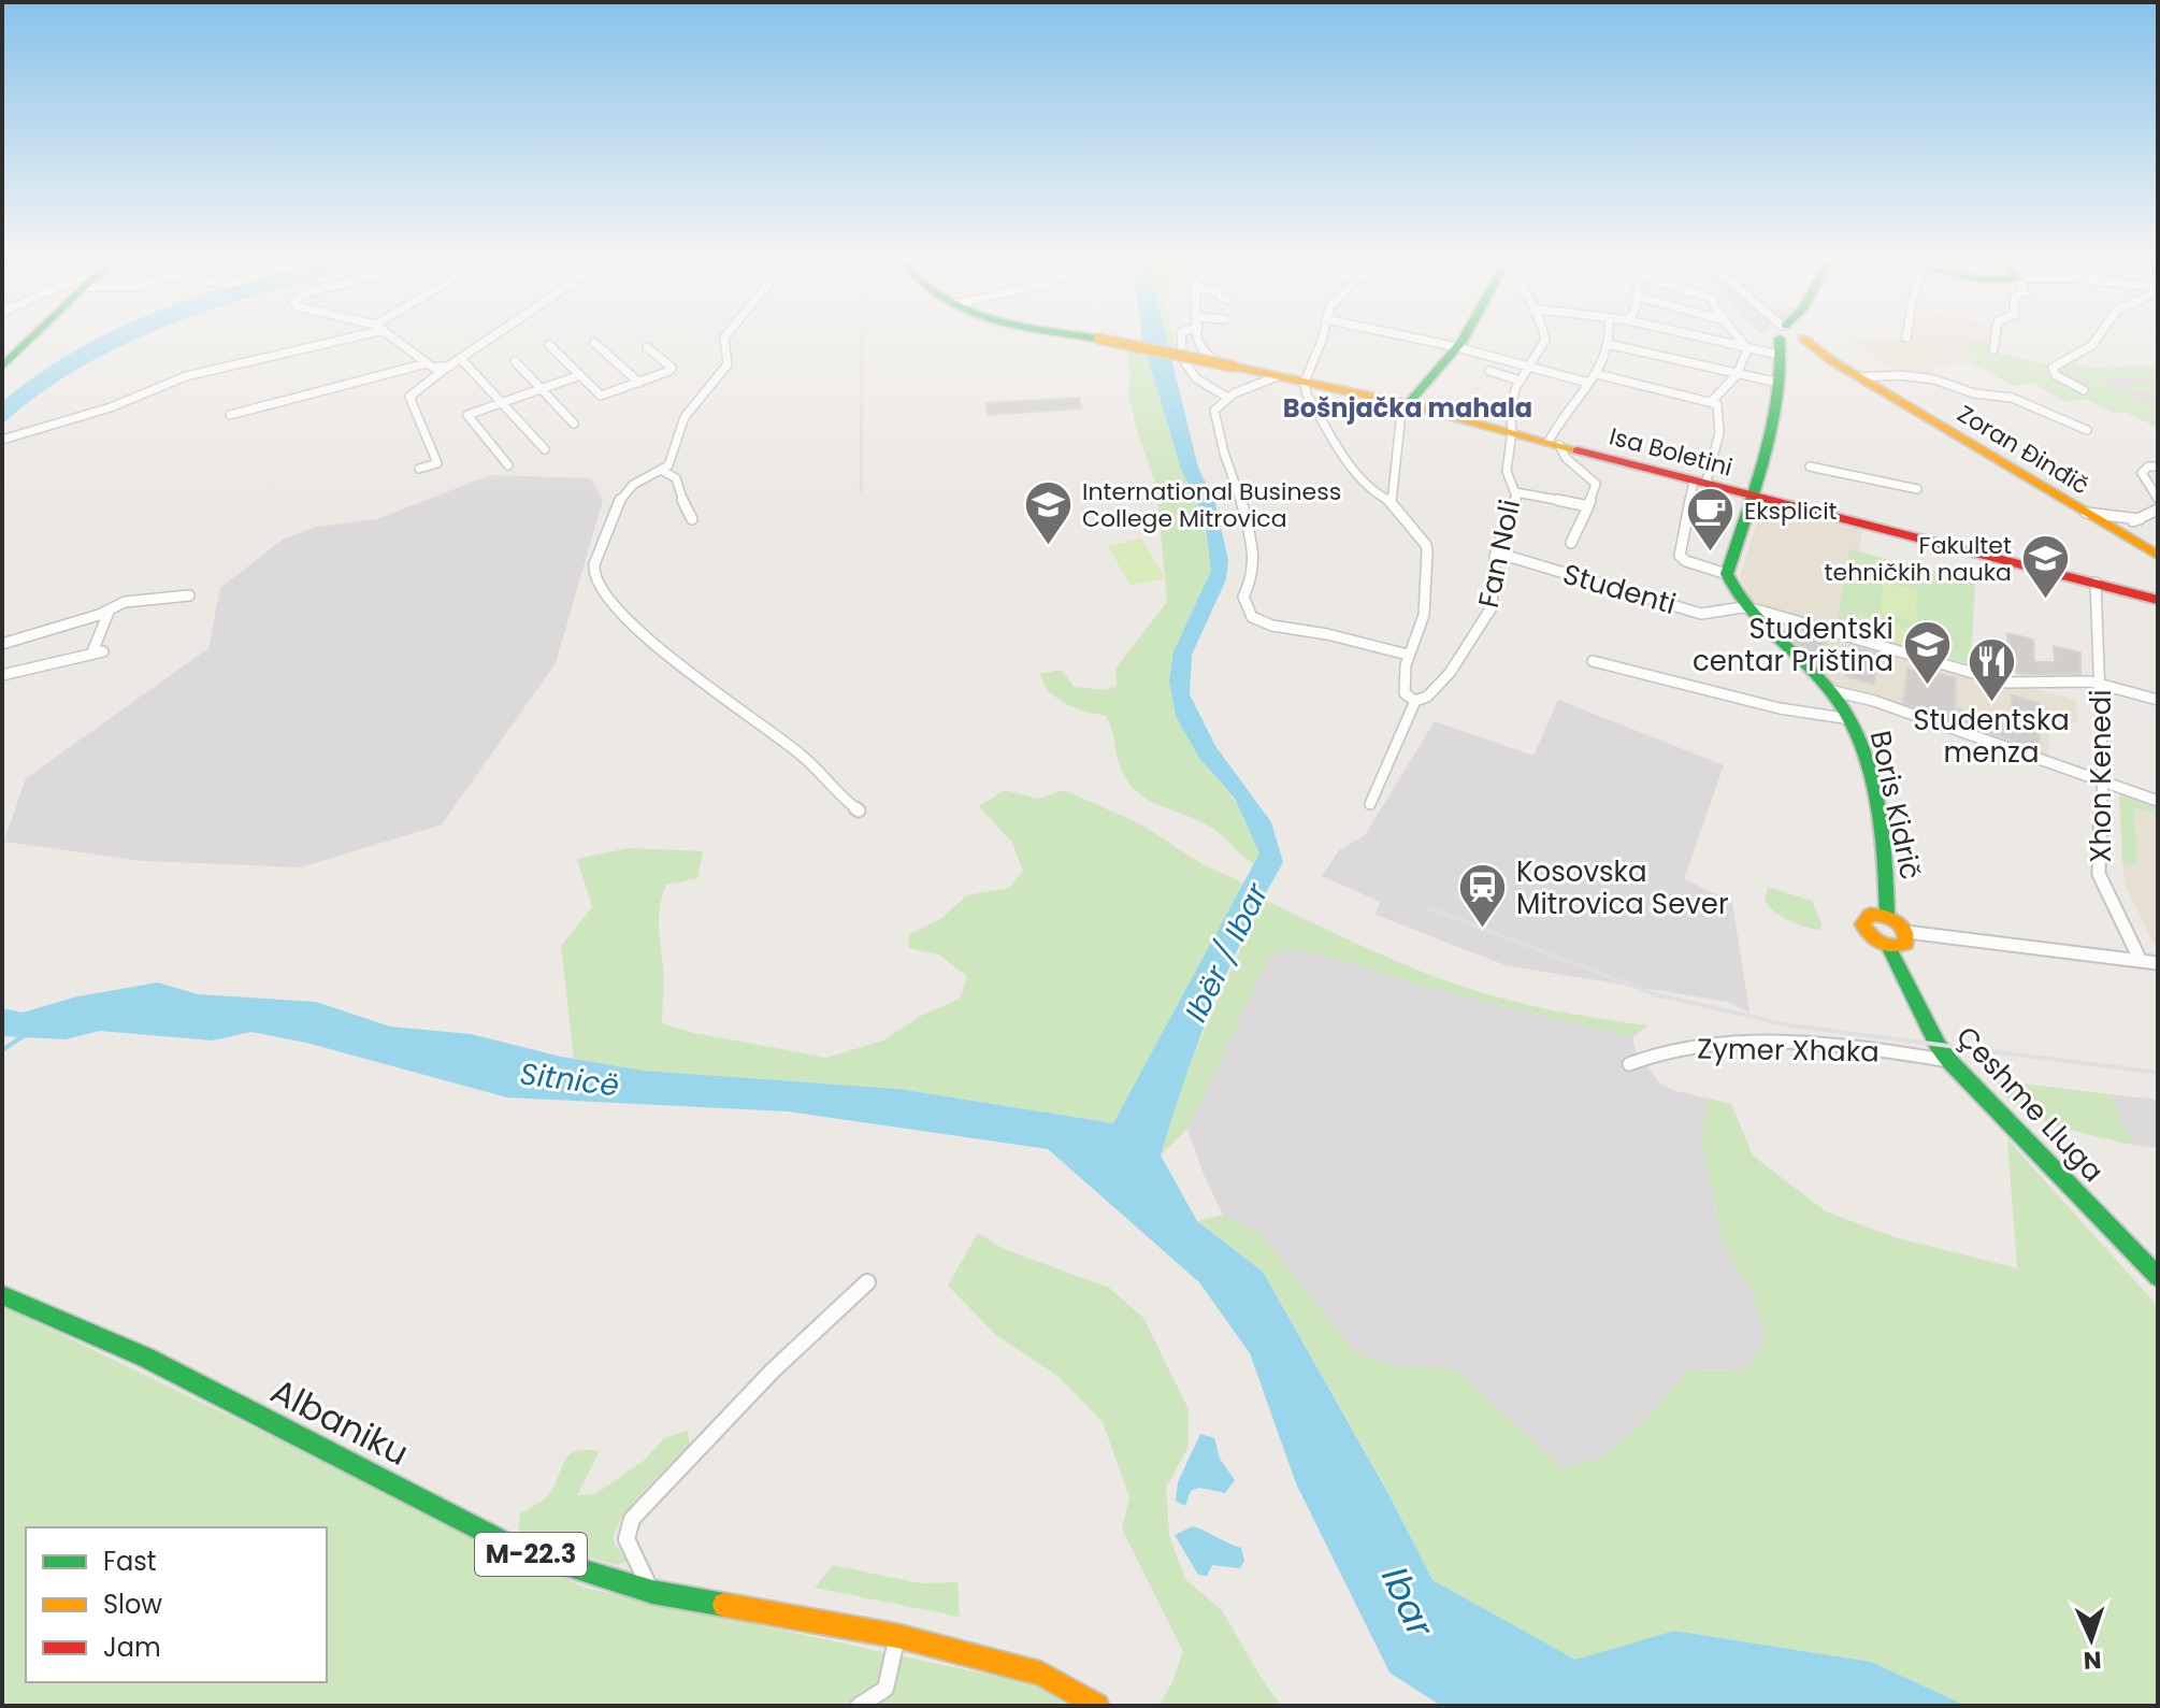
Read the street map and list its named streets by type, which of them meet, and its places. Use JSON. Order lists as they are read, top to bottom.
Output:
{
  "streets": {
    "main road": [
      "Zoran Đinđič",
      "Isa Boletini",
      "Boris Kidrič",
      "Çeshme Lluga",
      "Albaniku",
      "M-22.3"
    ],
    "street": [
      "Fan Noli",
      "Studenti",
      "Xhon Kenedi",
      "Zymer Xhaka"
    ]
  },
  "crossings": [
    ["Isa Boletini", "Fan Noli"],
    ["Isa Boletini", "Xhon Kenedi"],
    ["Fan Noli", "Studenti"],
    ["Studenti", "Boris Kidrič"],
    ["Boris Kidrič", "Çeshme Lluga"],
    ["Zymer Xhaka", "Çeshme Lluga"]
  ],
  "districts": ["Bošnjačka mahala"],
  "water": ["Ibër / Ibar", "Sitnicë", "Ibar"],
  "places": {
    "school or university": ["International Business College Mitrovica", "Fakultet tehničkih nauka", "Studentski centar Priština"],
    "cafe": ["Eksplicit"],
    "restaurant": ["Studentska menza"],
    "station": ["Kosovska Mitrovica Sever"]
  },
  "legend": ["Fast", "Slow", "Jam"],
  "north": "bottom"
}
